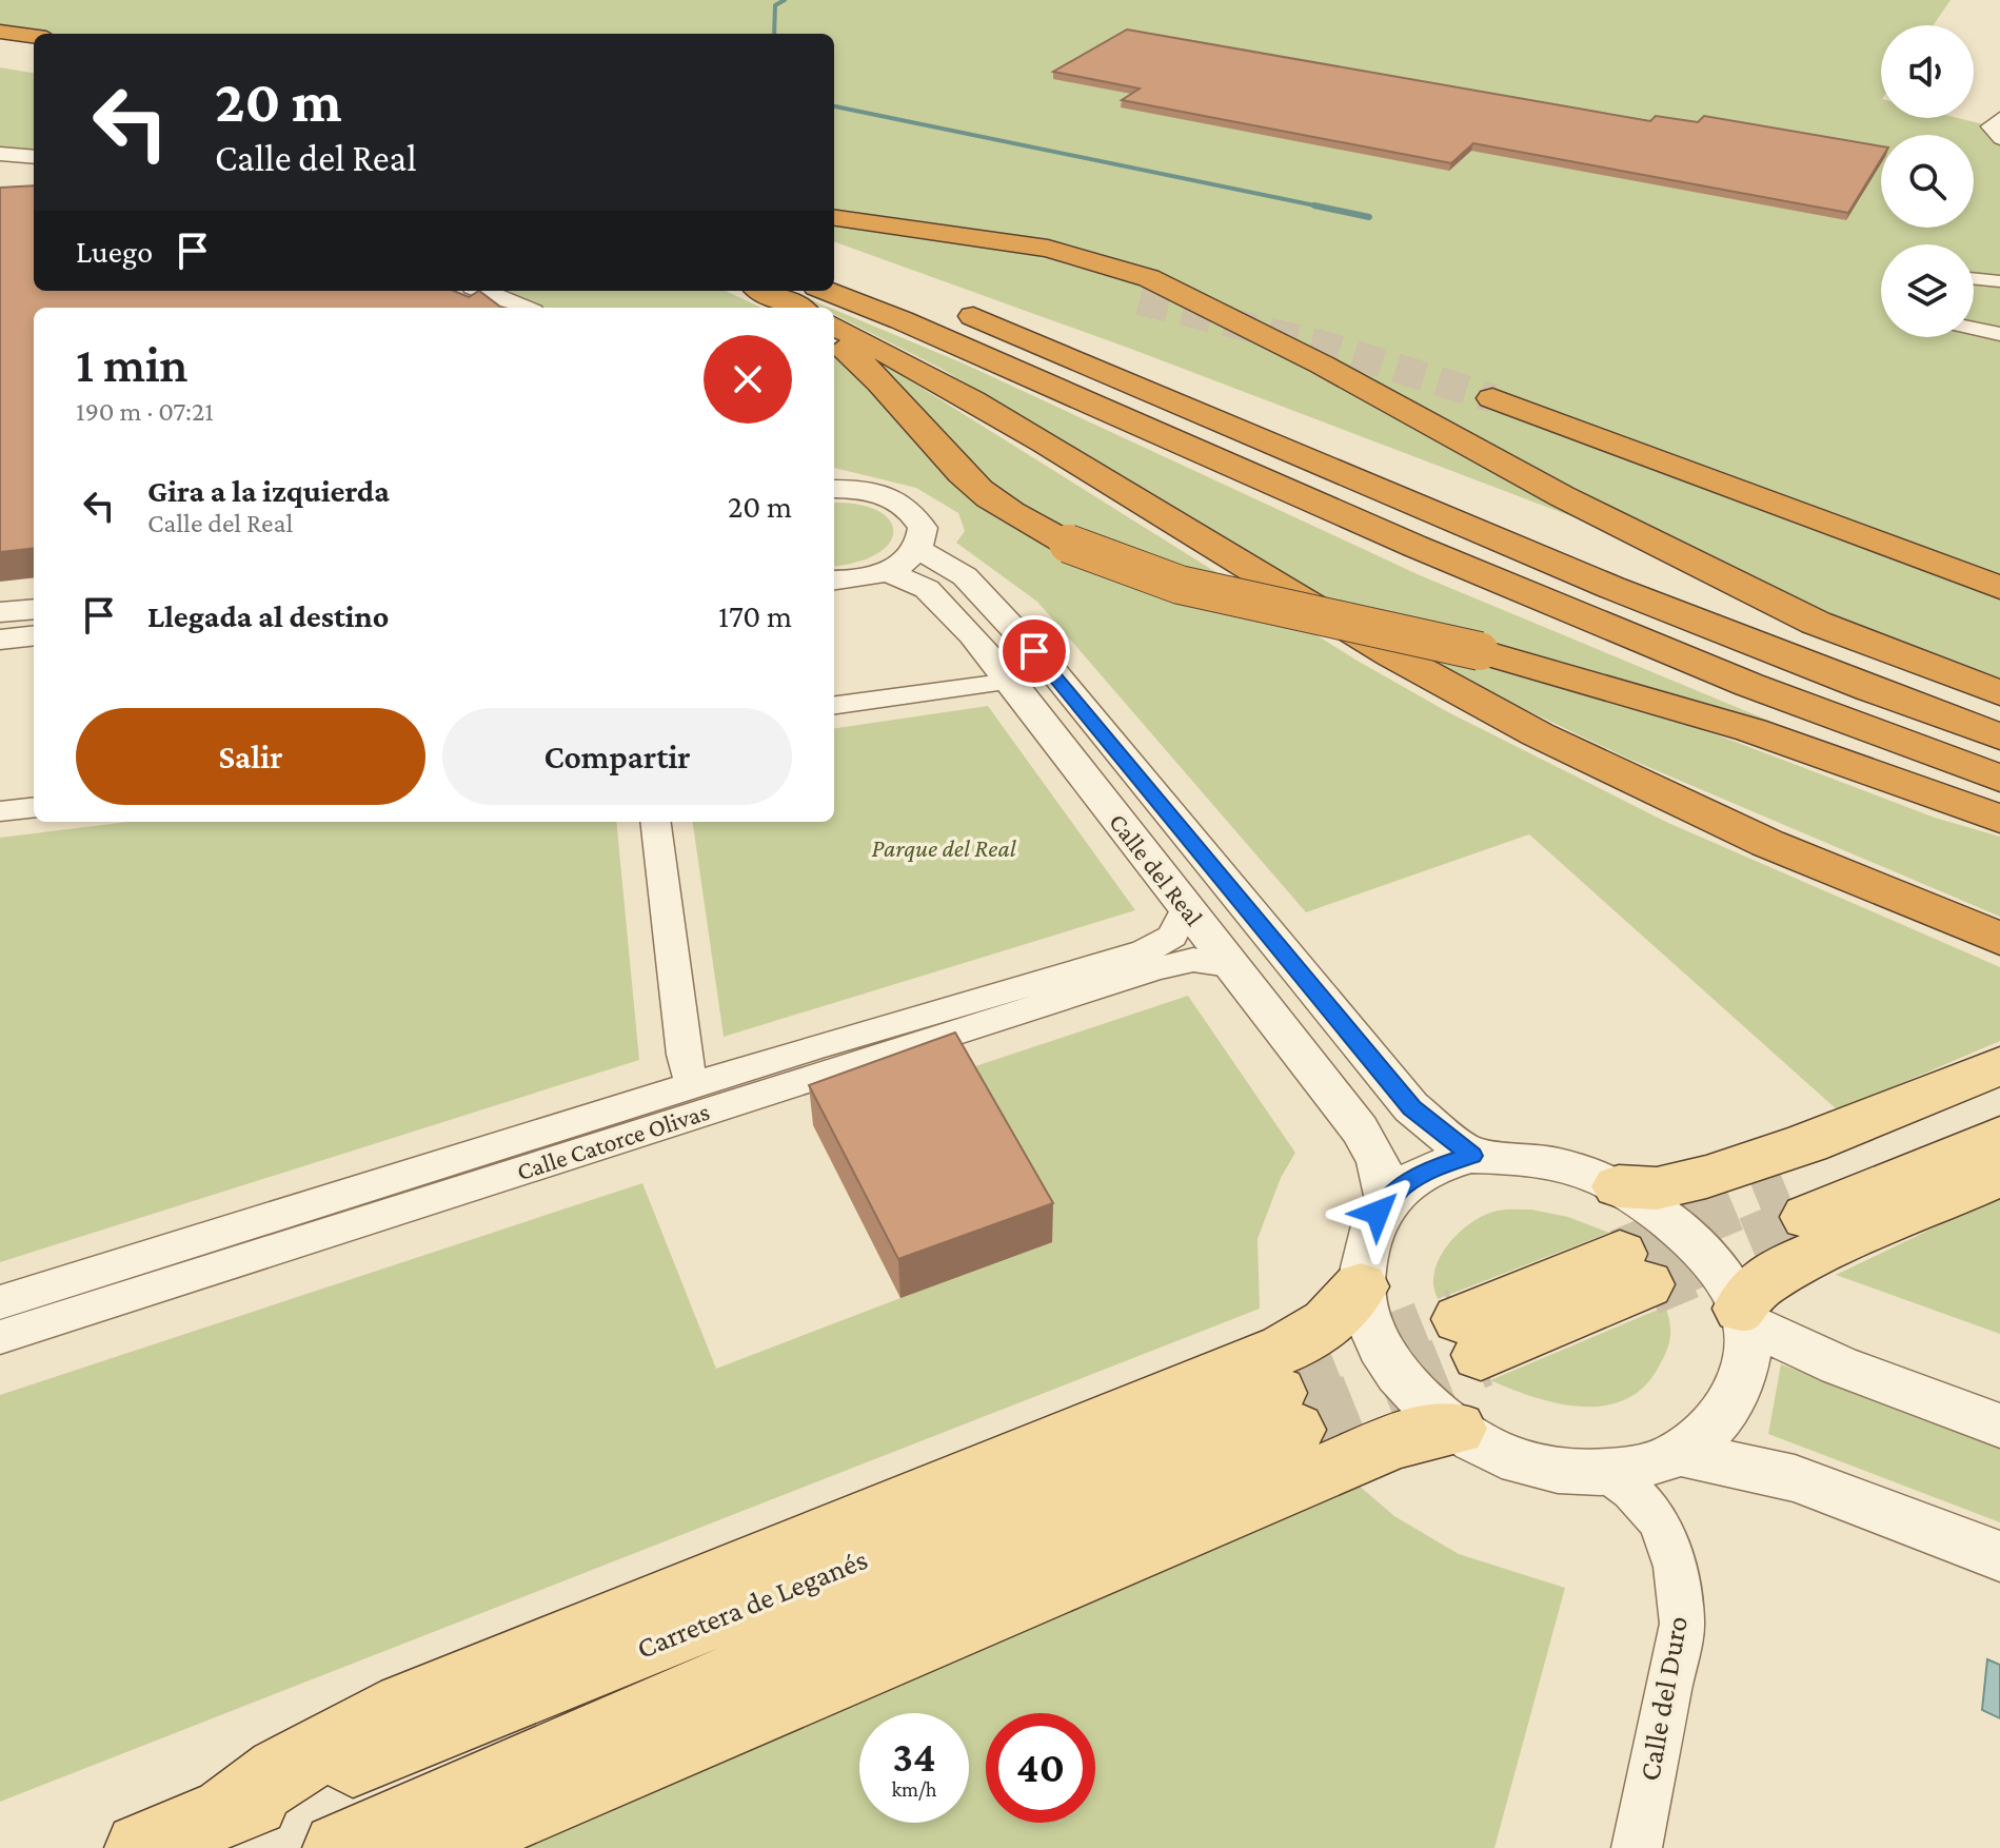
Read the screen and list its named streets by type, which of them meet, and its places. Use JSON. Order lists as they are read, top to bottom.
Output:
{
  "streets": {
    "main road": ["Carretera de Leganés"],
    "street": ["Calle del Real", "Calle Catorce Olivas", "Calle del Duro"]
  },
  "crossings": [
    ["Calle del Real", "Calle Catorce Olivas"]
  ],
  "parks": ["Parque del Real"],
  "page": {
    "turn": ["20 m", "Calle del Real"],
    "then": "Luego",
    "heading": ["1 min", "190 m · 07:21"],
    "list": [
      {
        "name": "Gira a la izquierda",
        "note": "Calle del Real",
        "value": "20 m"
      },
      {
        "name": "Llegada al destino",
        "value": "170 m"
      }
    ],
    "buttons": ["Salir", "Compartir"],
    "speed": "34 km/h",
    "limit": "40"
  }
}
